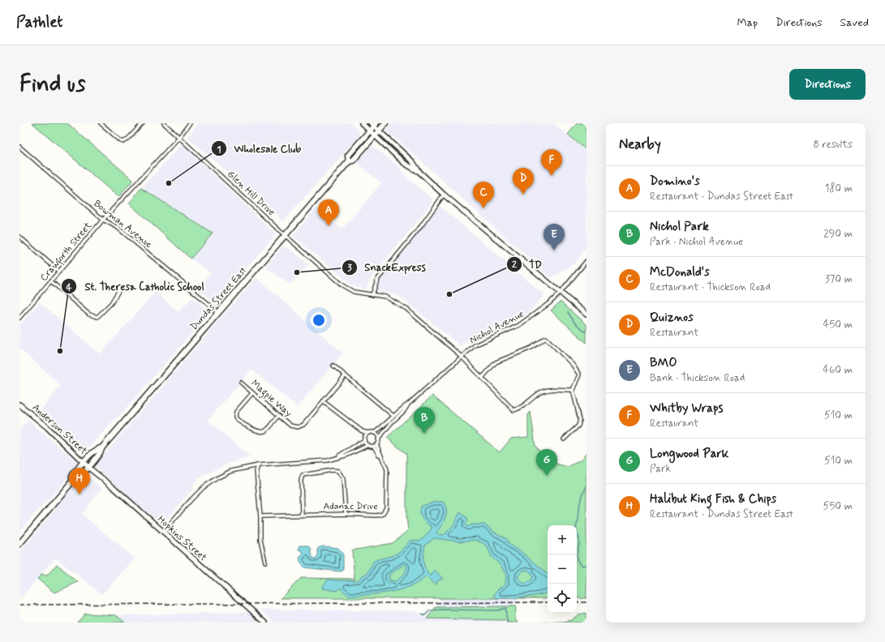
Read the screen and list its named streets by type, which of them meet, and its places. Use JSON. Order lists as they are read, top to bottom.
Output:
{
  "streets": {
    "main road": ["Dundas Street East", "Anderson Street", "Hopkins Street"],
    "street": [
      "Glen Hill Drive",
      "Bowman Avenue",
      "Crawforth Street",
      "Nichol Avenue",
      "Magpie Way",
      "Adanac Drive"
    ]
  },
  "crossings": [
    ["Glen Hill Drive", "Crawforth Street"],
    ["Glen Hill Drive", "Dundas Street East"],
    ["Glen Hill Drive", "Nichol Avenue"],
    ["Bowman Avenue", "Crawforth Street"],
    ["Bowman Avenue", "Dundas Street East"],
    ["Dundas Street East", "Anderson Street"],
    ["Dundas Street East", "Hopkins Street"],
    ["Nichol Avenue", "Adanac Drive"],
    ["Anderson Street", "Hopkins Street"]
  ],
  "places": [
    "Wholesale Club",
    "SnackExpress",
    "TD",
    "St. Theresa Catholic School"
  ],
  "page": {
    "header": "Pathlet",
    "nav": ["Map", "Directions", "Saved"],
    "buttons": "Directions",
    "title": "Find us",
    "heading": ["Nearby", "8 results"],
    "pins": [
      "F",
      "D",
      "C",
      "A",
      "E",
      "B",
      "G",
      "H"
    ],
    "list": [
      {
        "mark": "A",
        "name": "Domino's",
        "note": "Restaurant · Dundas Street East",
        "value": "180 m"
      },
      {
        "mark": "B",
        "name": "Nichol Park",
        "note": "Park · Nichol Avenue",
        "value": "290 m"
      },
      {
        "mark": "C",
        "name": "McDonald's",
        "note": "Restaurant · Thickson Road",
        "value": "370 m"
      },
      {
        "mark": "D",
        "name": "Quiznos",
        "note": "Restaurant",
        "value": "450 m"
      },
      {
        "mark": "E",
        "name": "BMO",
        "note": "Bank · Thickson Road",
        "value": "460 m"
      },
      {
        "mark": "F",
        "name": "Whitby Wraps",
        "note": "Restaurant",
        "value": "510 m"
      },
      {
        "mark": "G",
        "name": "Longwood Park",
        "note": "Park",
        "value": "510 m"
      },
      {
        "mark": "H",
        "name": "Halibut King Fish & Chips",
        "note": "Restaurant · Dundas Street East",
        "value": "550 m"
      }
    ],
    "map_buttons": ["+", "−"]
  }
}
